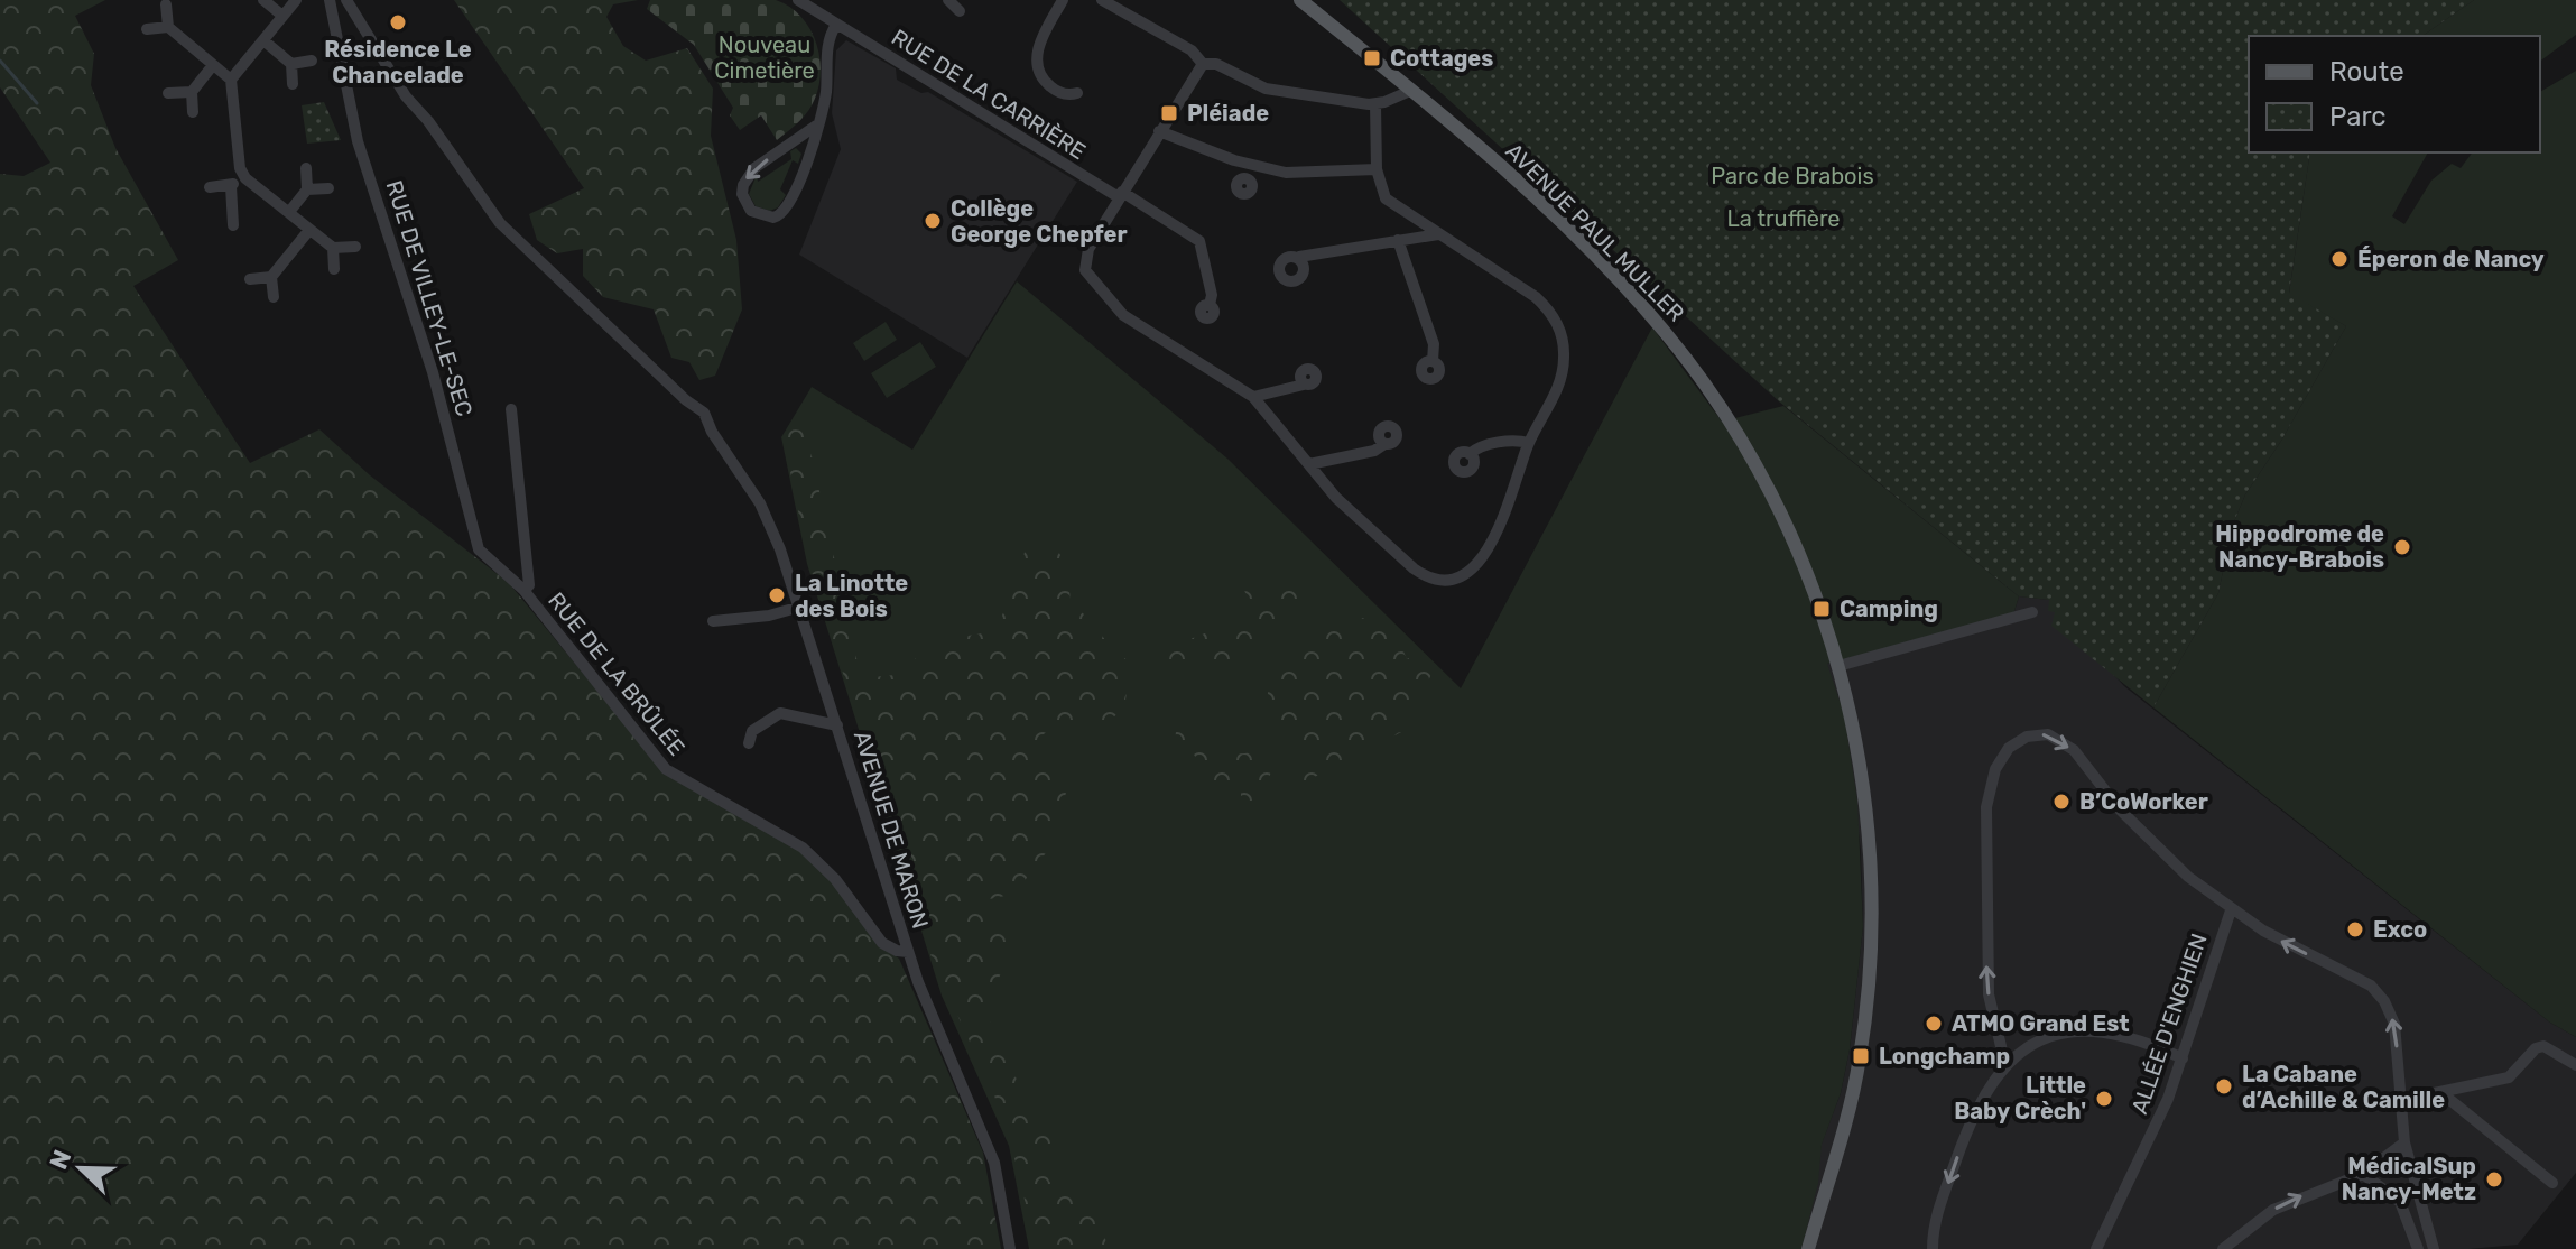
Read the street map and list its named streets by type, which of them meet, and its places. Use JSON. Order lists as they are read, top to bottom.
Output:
{
  "streets": {
    "main road": ["AVENUE PAUL MULLER"],
    "street": [
      "RUE DE LA CARRIÈRE",
      "RUE DE VILLEY-LE-SEC",
      "RUE DE LA BRÛLÉE",
      "AVENUE DE MARON",
      "ALLÉE D'ENGHIEN"
    ]
  },
  "crossings": [
    ["RUE DE VILLEY-LE-SEC", "RUE DE LA BRÛLÉE"],
    ["RUE DE LA BRÛLÉE", "AVENUE DE MARON"]
  ],
  "parks": ["Nouveau Cimetière", "Parc de Brabois", "La truffière"],
  "places": {
    "other": [
      "Résidence Le Chancelade",
      "Collège George Chepfer",
      "Éperon de Nancy",
      "Hippodrome de Nancy-Brabois",
      "La Linotte des Bois",
      "B’CoWorker",
      "Exco",
      "ATMO Grand Est",
      "La Cabane d’Achille & Camille",
      "Little Baby Crèch'",
      "MédicalSup Nancy-Metz"
    ],
    "transit": [
      "Cottages",
      "Pléiade",
      "Camping",
      "Longchamp"
    ]
  },
  "legend": ["Route", "Parc"],
  "north": "top left"
}
